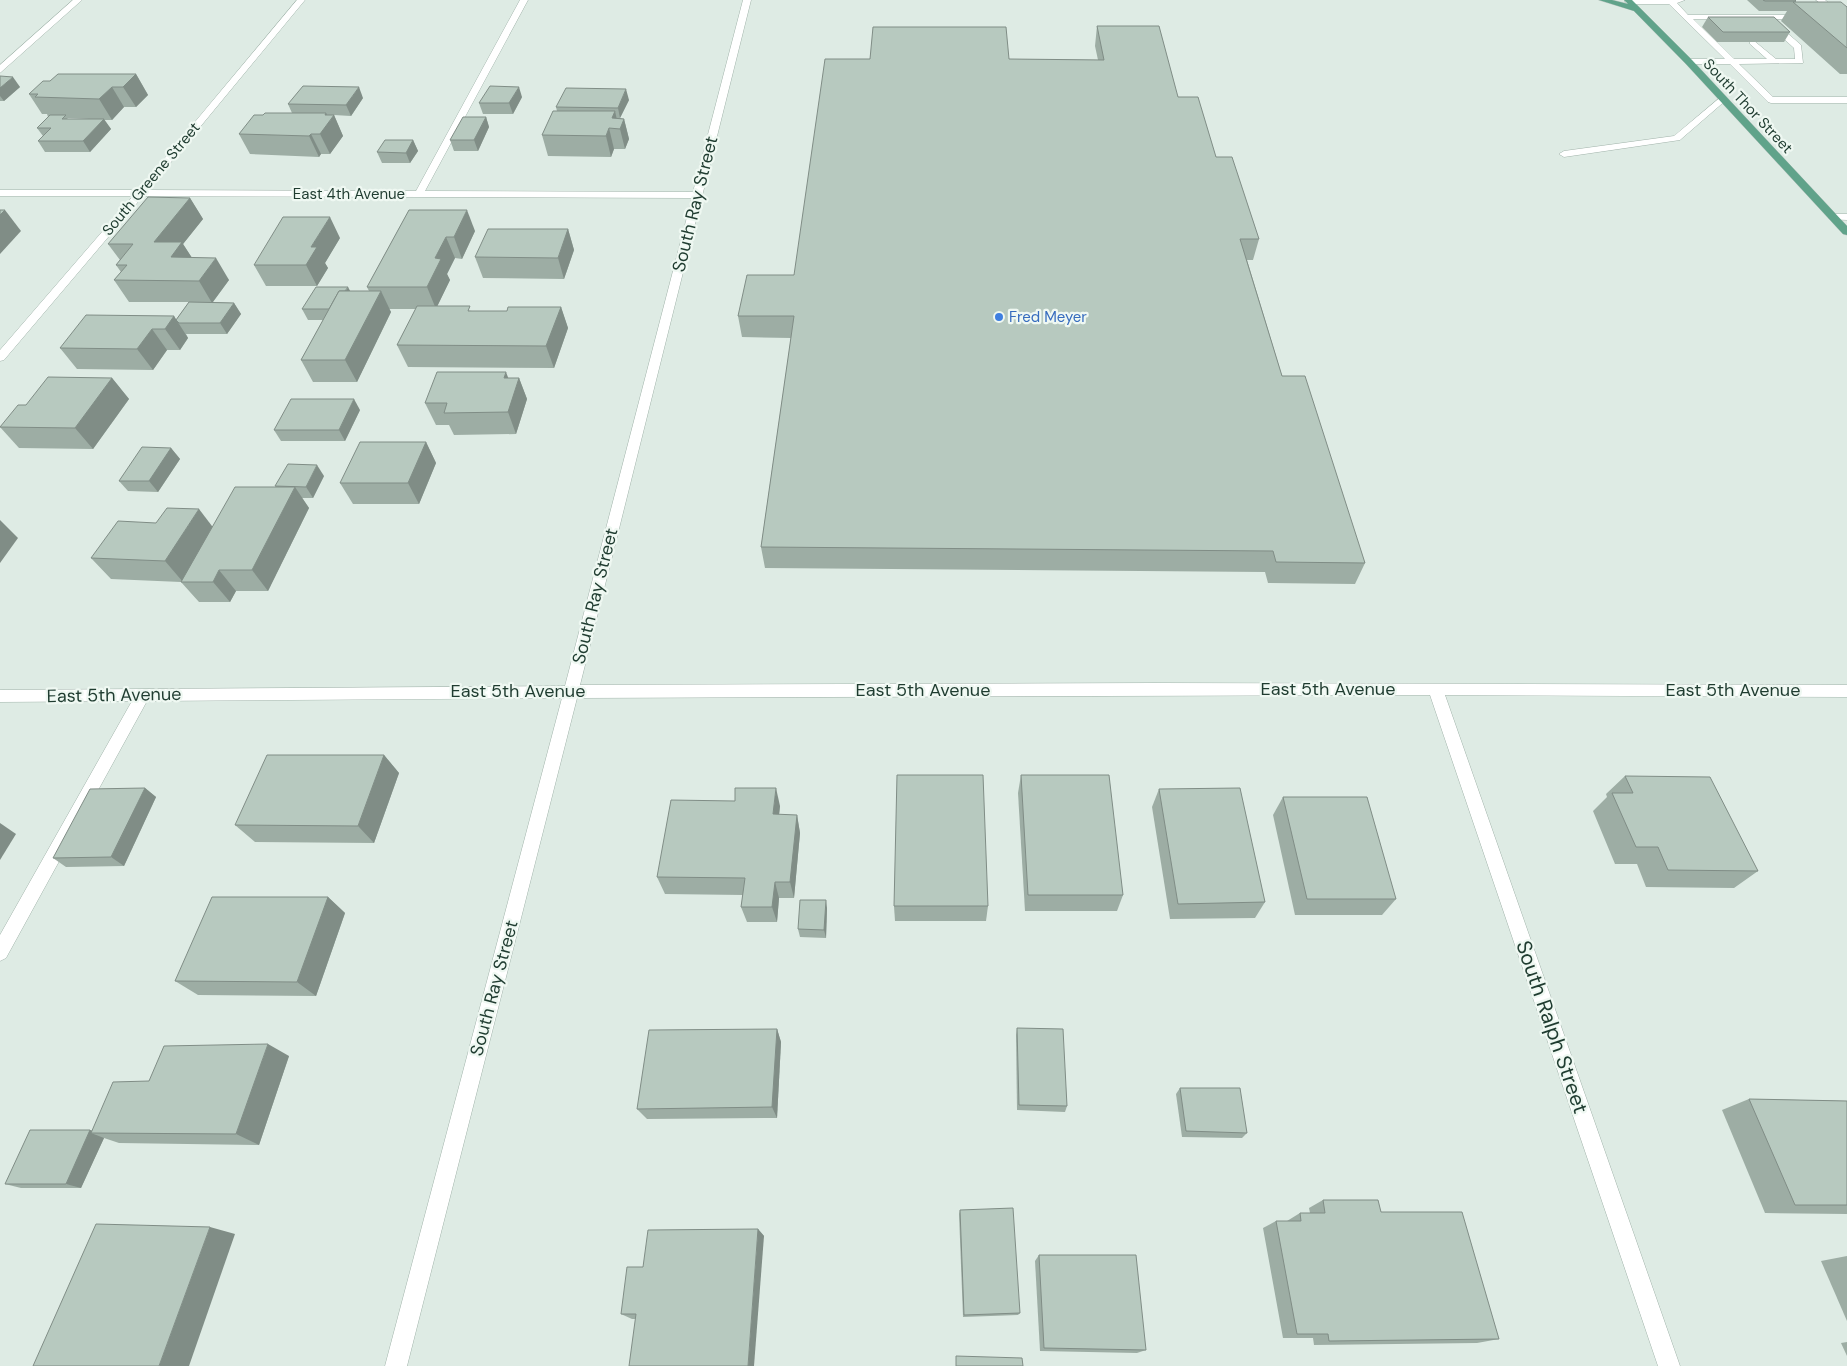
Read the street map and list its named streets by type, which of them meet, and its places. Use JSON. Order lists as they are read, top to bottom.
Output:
{
  "streets": {
    "main road": ["South Thor Street"],
    "street": [
      "South Greene Street",
      "East 4th Avenue",
      "South Ray Street",
      "East 5th Avenue",
      "South Ralph Street"
    ]
  },
  "crossings": [
    ["South Greene Street", "East 4th Avenue"],
    ["East 4th Avenue", "South Ray Street"],
    ["South Ray Street", "East 5th Avenue"],
    ["East 5th Avenue", "South Ralph Street"]
  ],
  "places": ["Fred Meyer"]
}
